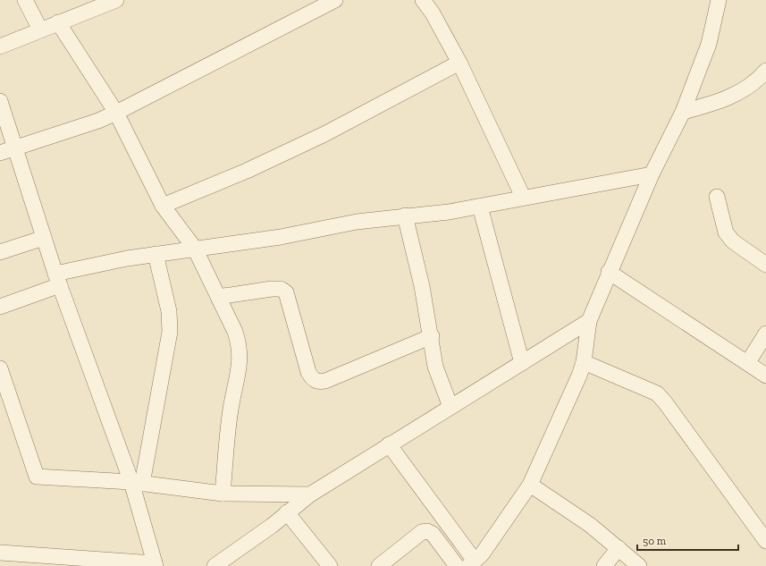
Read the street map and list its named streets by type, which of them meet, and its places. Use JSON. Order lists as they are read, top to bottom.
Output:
{
  "scale_bar": "50 m"
}
